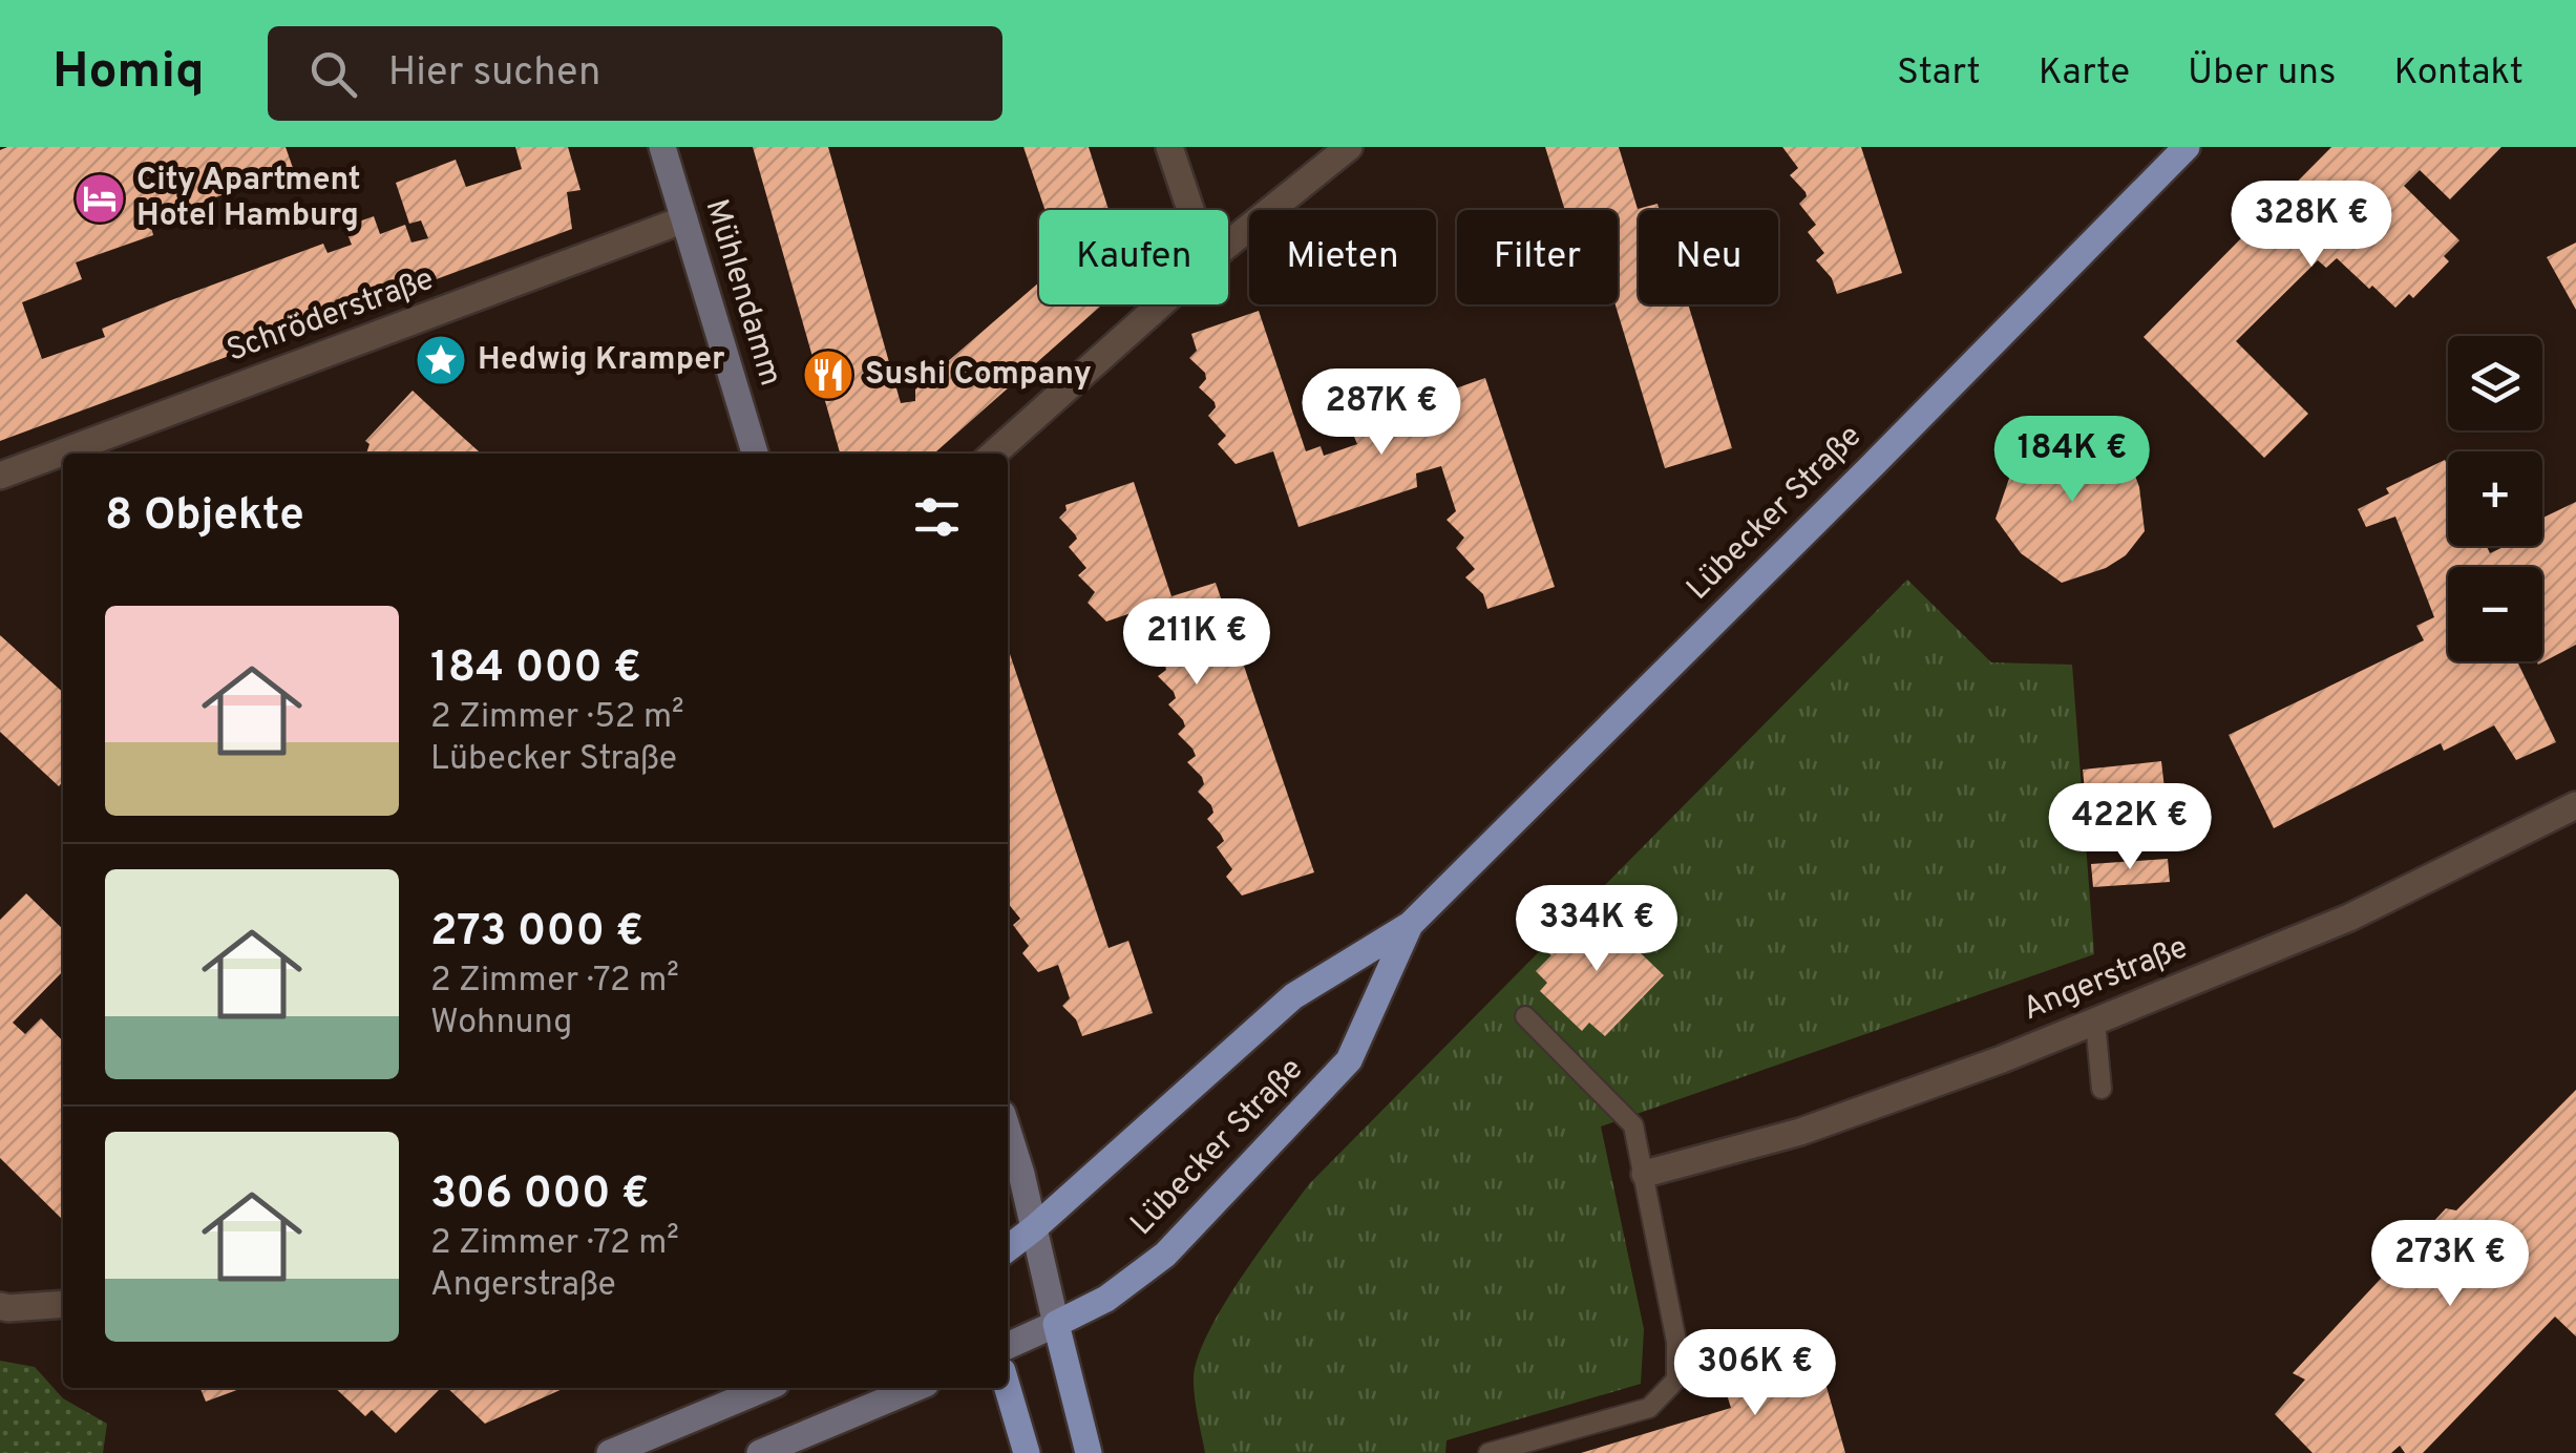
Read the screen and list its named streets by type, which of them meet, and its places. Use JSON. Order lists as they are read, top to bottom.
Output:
{
  "streets": {
    "main road": ["Mühlendamm", "Lübecker Straße"],
    "street": ["Schröderstraße", "Angerstraße"]
  },
  "crossings": [
    ["Mühlendamm", "Schröderstraße"]
  ],
  "places": {
    "hotel": ["City Apartment Hotel Hamburg"],
    "place": ["Hedwig Kramper"],
    "restaurant": ["Sushi Company"]
  },
  "page": {
    "header": "Homiq",
    "search": "Hier suchen",
    "nav": [
      "Start",
      "Karte",
      "Über uns",
      "Kontakt"
    ],
    "price": [
      "328K €",
      "287K €",
      "184K €",
      "211K €",
      "422K €",
      "334K €",
      "273K €",
      "306K €"
    ],
    "chip": [
      "Kaufen",
      "Mieten",
      "Filter",
      "Neu"
    ],
    "map_buttons": ["+", "−"],
    "heading": "8 Objekte",
    "list": [
      {
        "name": "184 000 €",
        "note": "2 Zimmer · 52 m² · Lübecker Straße"
      },
      {
        "name": "273 000 €",
        "note": "2 Zimmer · 72 m² · Wohnung"
      },
      {
        "name": "306 000 €",
        "note": "2 Zimmer · 72 m² · Angerstraße"
      }
    ]
  }
}
